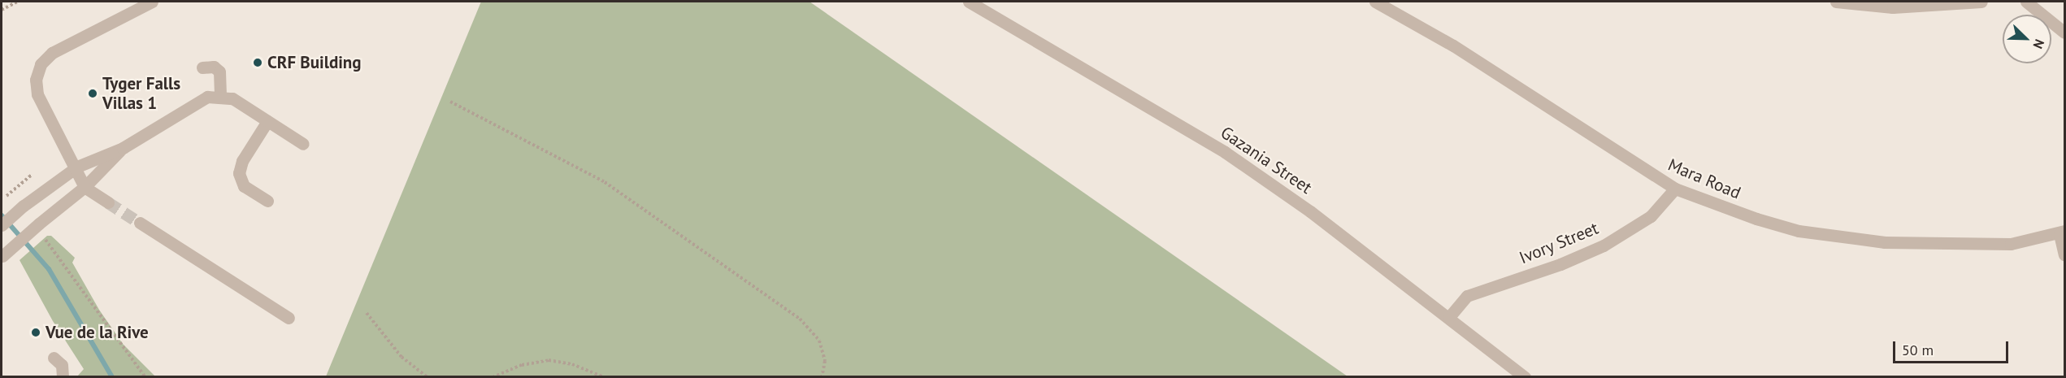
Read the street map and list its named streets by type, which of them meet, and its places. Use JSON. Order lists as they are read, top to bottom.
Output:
{
  "streets": {
    "street": ["Gazania Street", "Mara Road", "Ivory Street"]
  },
  "crossings": [
    ["Gazania Street", "Ivory Street"],
    ["Mara Road", "Ivory Street"]
  ],
  "places": ["CRF Building", "Tyger Falls Villas 1", "Vue de la Rive"],
  "scale_bar": "50 m",
  "north": "bottom right"
}
